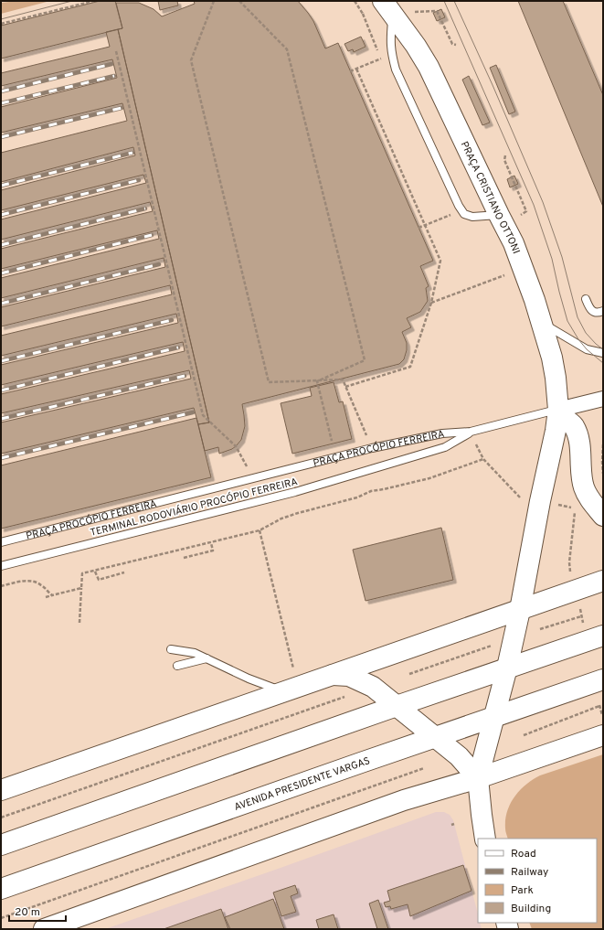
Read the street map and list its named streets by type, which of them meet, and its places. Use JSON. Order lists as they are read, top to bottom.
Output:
{
  "streets": {
    "main road": ["PRAÇA CRISTIANO OTTONI", "AVENIDA PRESIDENTE VARGAS"],
    "lane": ["PRAÇA PROCÓPIO FERREIRA", "TERMINAL RODOVIÁRIO PROCÓPIO FERREIRA"]
  },
  "crossings": [
    ["PRAÇA CRISTIANO OTTONI", "PRAÇA PROCÓPIO FERREIRA"],
    ["PRAÇA PROCÓPIO FERREIRA", "TERMINAL RODOVIÁRIO PROCÓPIO FERREIRA"]
  ],
  "legend": [
    "Road",
    "Railway",
    "Park",
    "Building"
  ],
  "scale_bar": "20 m"
}
